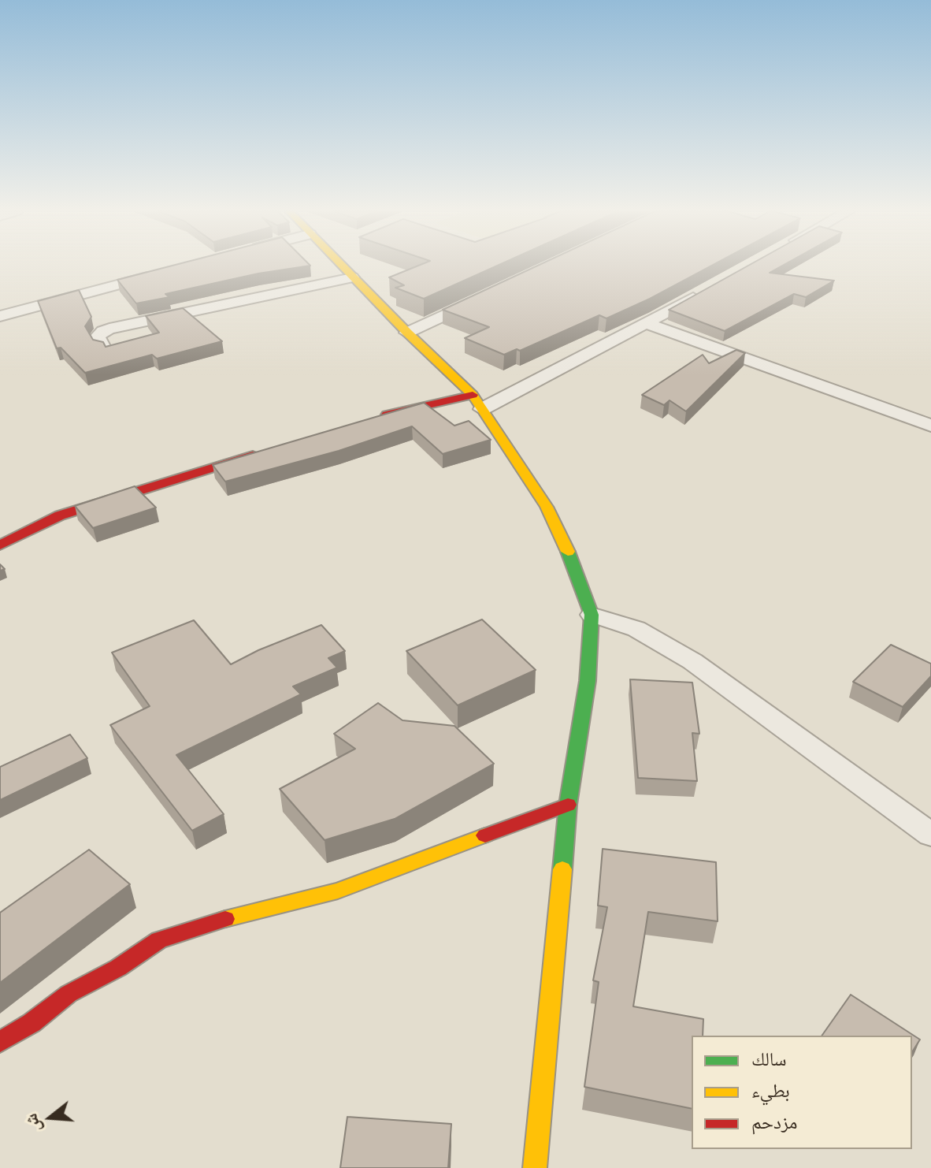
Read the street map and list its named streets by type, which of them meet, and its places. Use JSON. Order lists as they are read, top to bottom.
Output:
{
  "legend": ["سالك", "بطيء", "مزدحم"],
  "north": "left"
}
